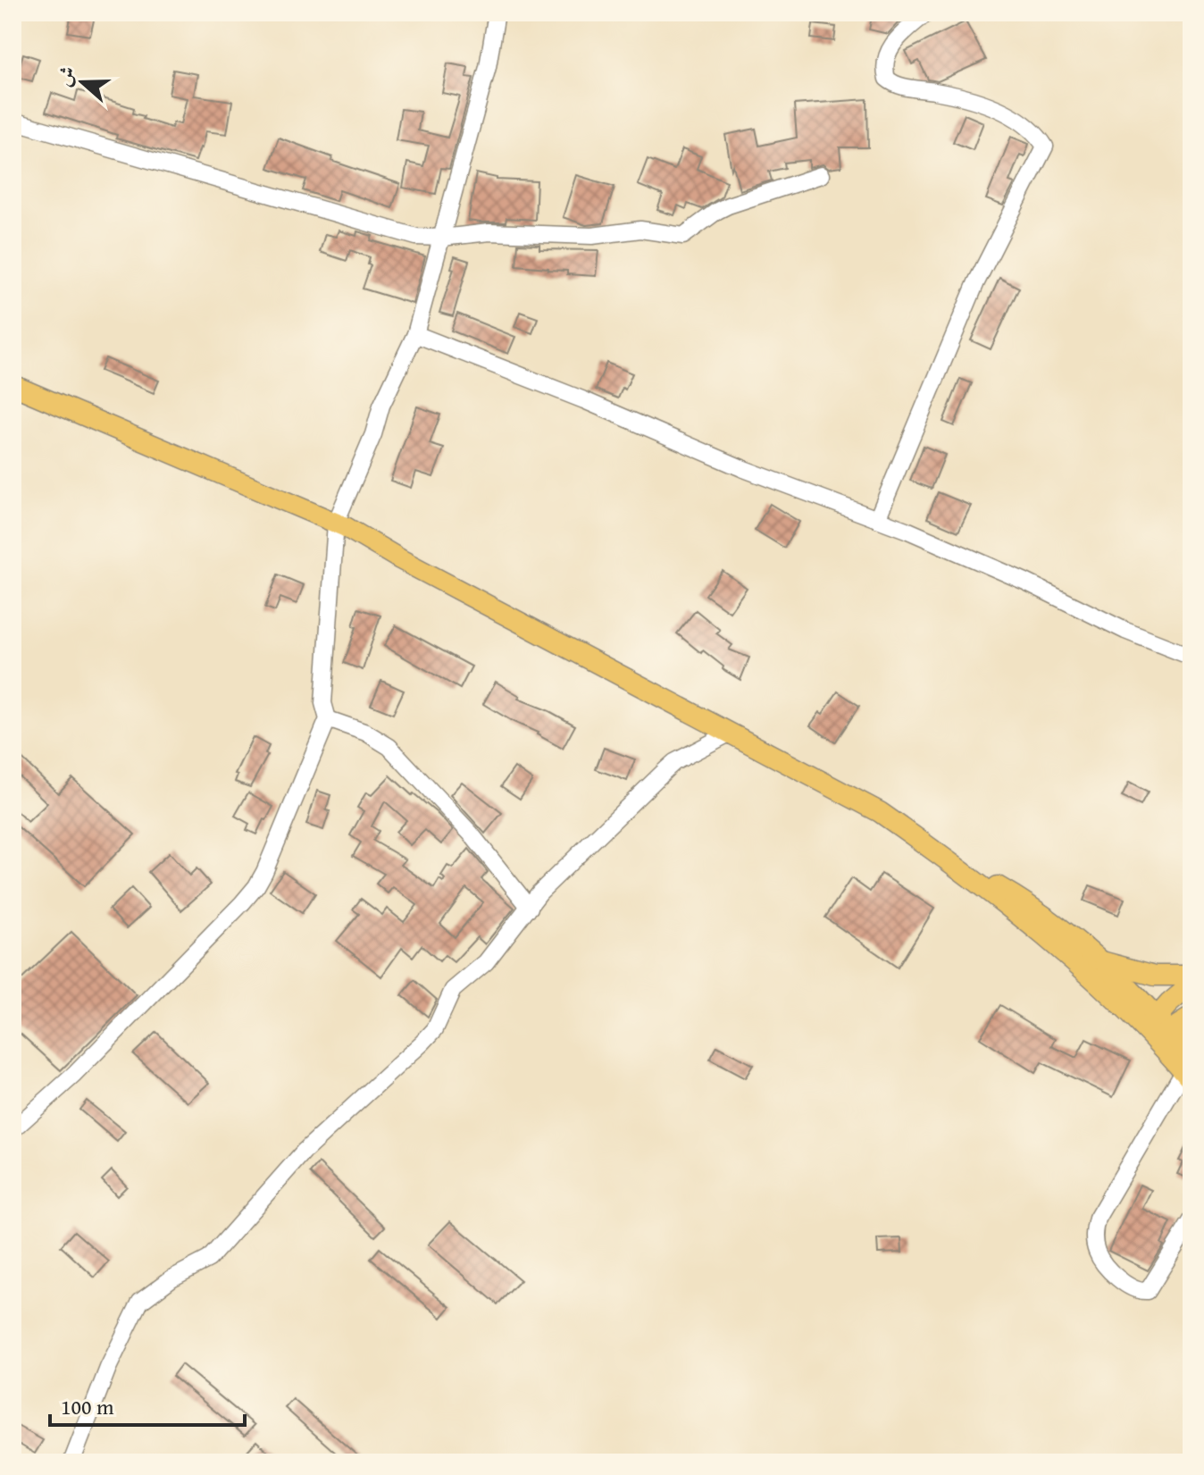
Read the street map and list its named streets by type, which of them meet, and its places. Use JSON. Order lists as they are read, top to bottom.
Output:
{
  "scale_bar": "100 m",
  "north": "left"
}
